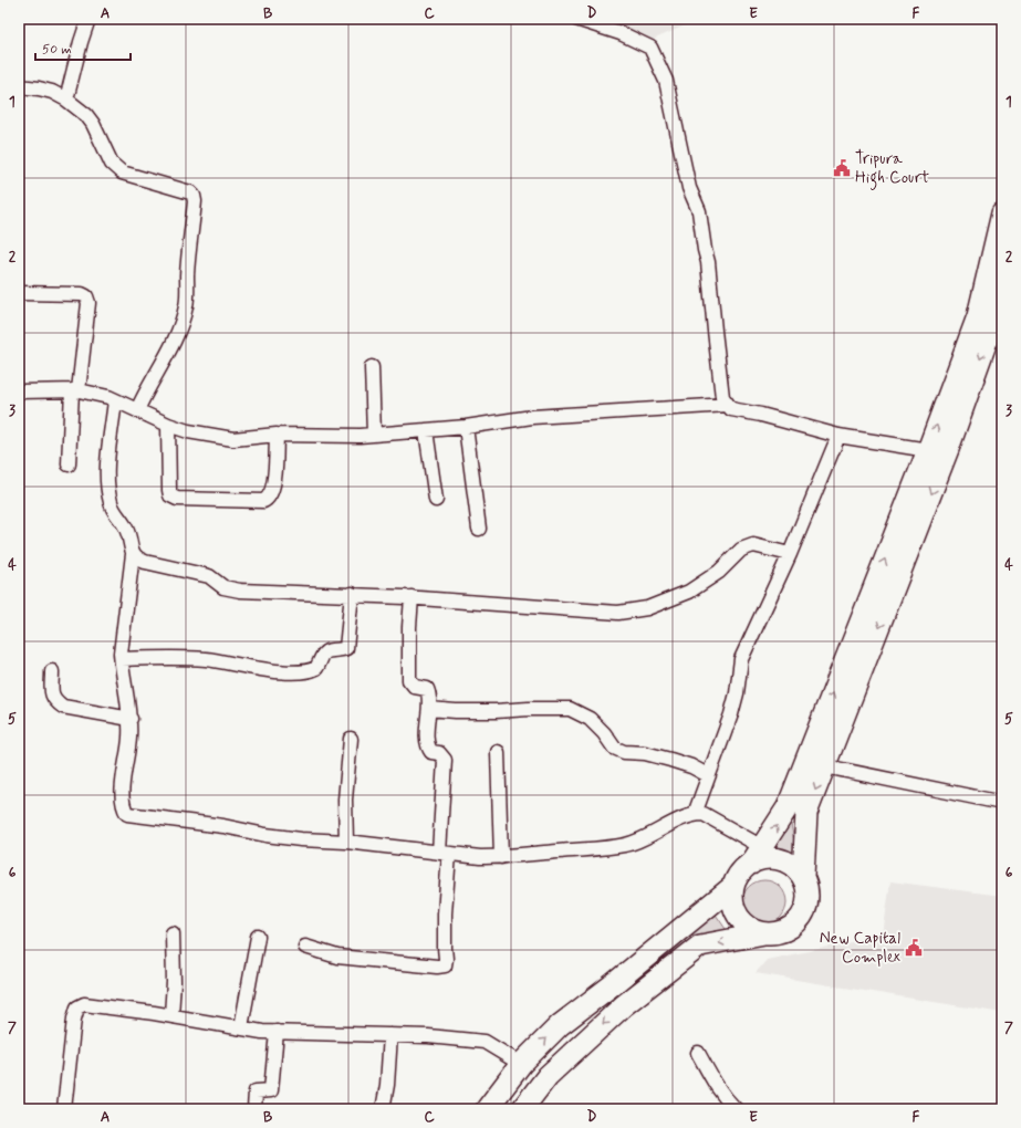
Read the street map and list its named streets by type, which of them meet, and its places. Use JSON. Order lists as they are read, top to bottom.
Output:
{
  "places": {
    "public building": ["Tripura High Court", "New Capital Complex"]
  },
  "scale_bar": "50 m",
  "grid": {
    "columns": [
      "A",
      "B",
      "C",
      "D",
      "E",
      "F"
    ],
    "rows": [
      "1",
      "2",
      "3",
      "4",
      "5",
      "6",
      "7"
    ]
  }
}
